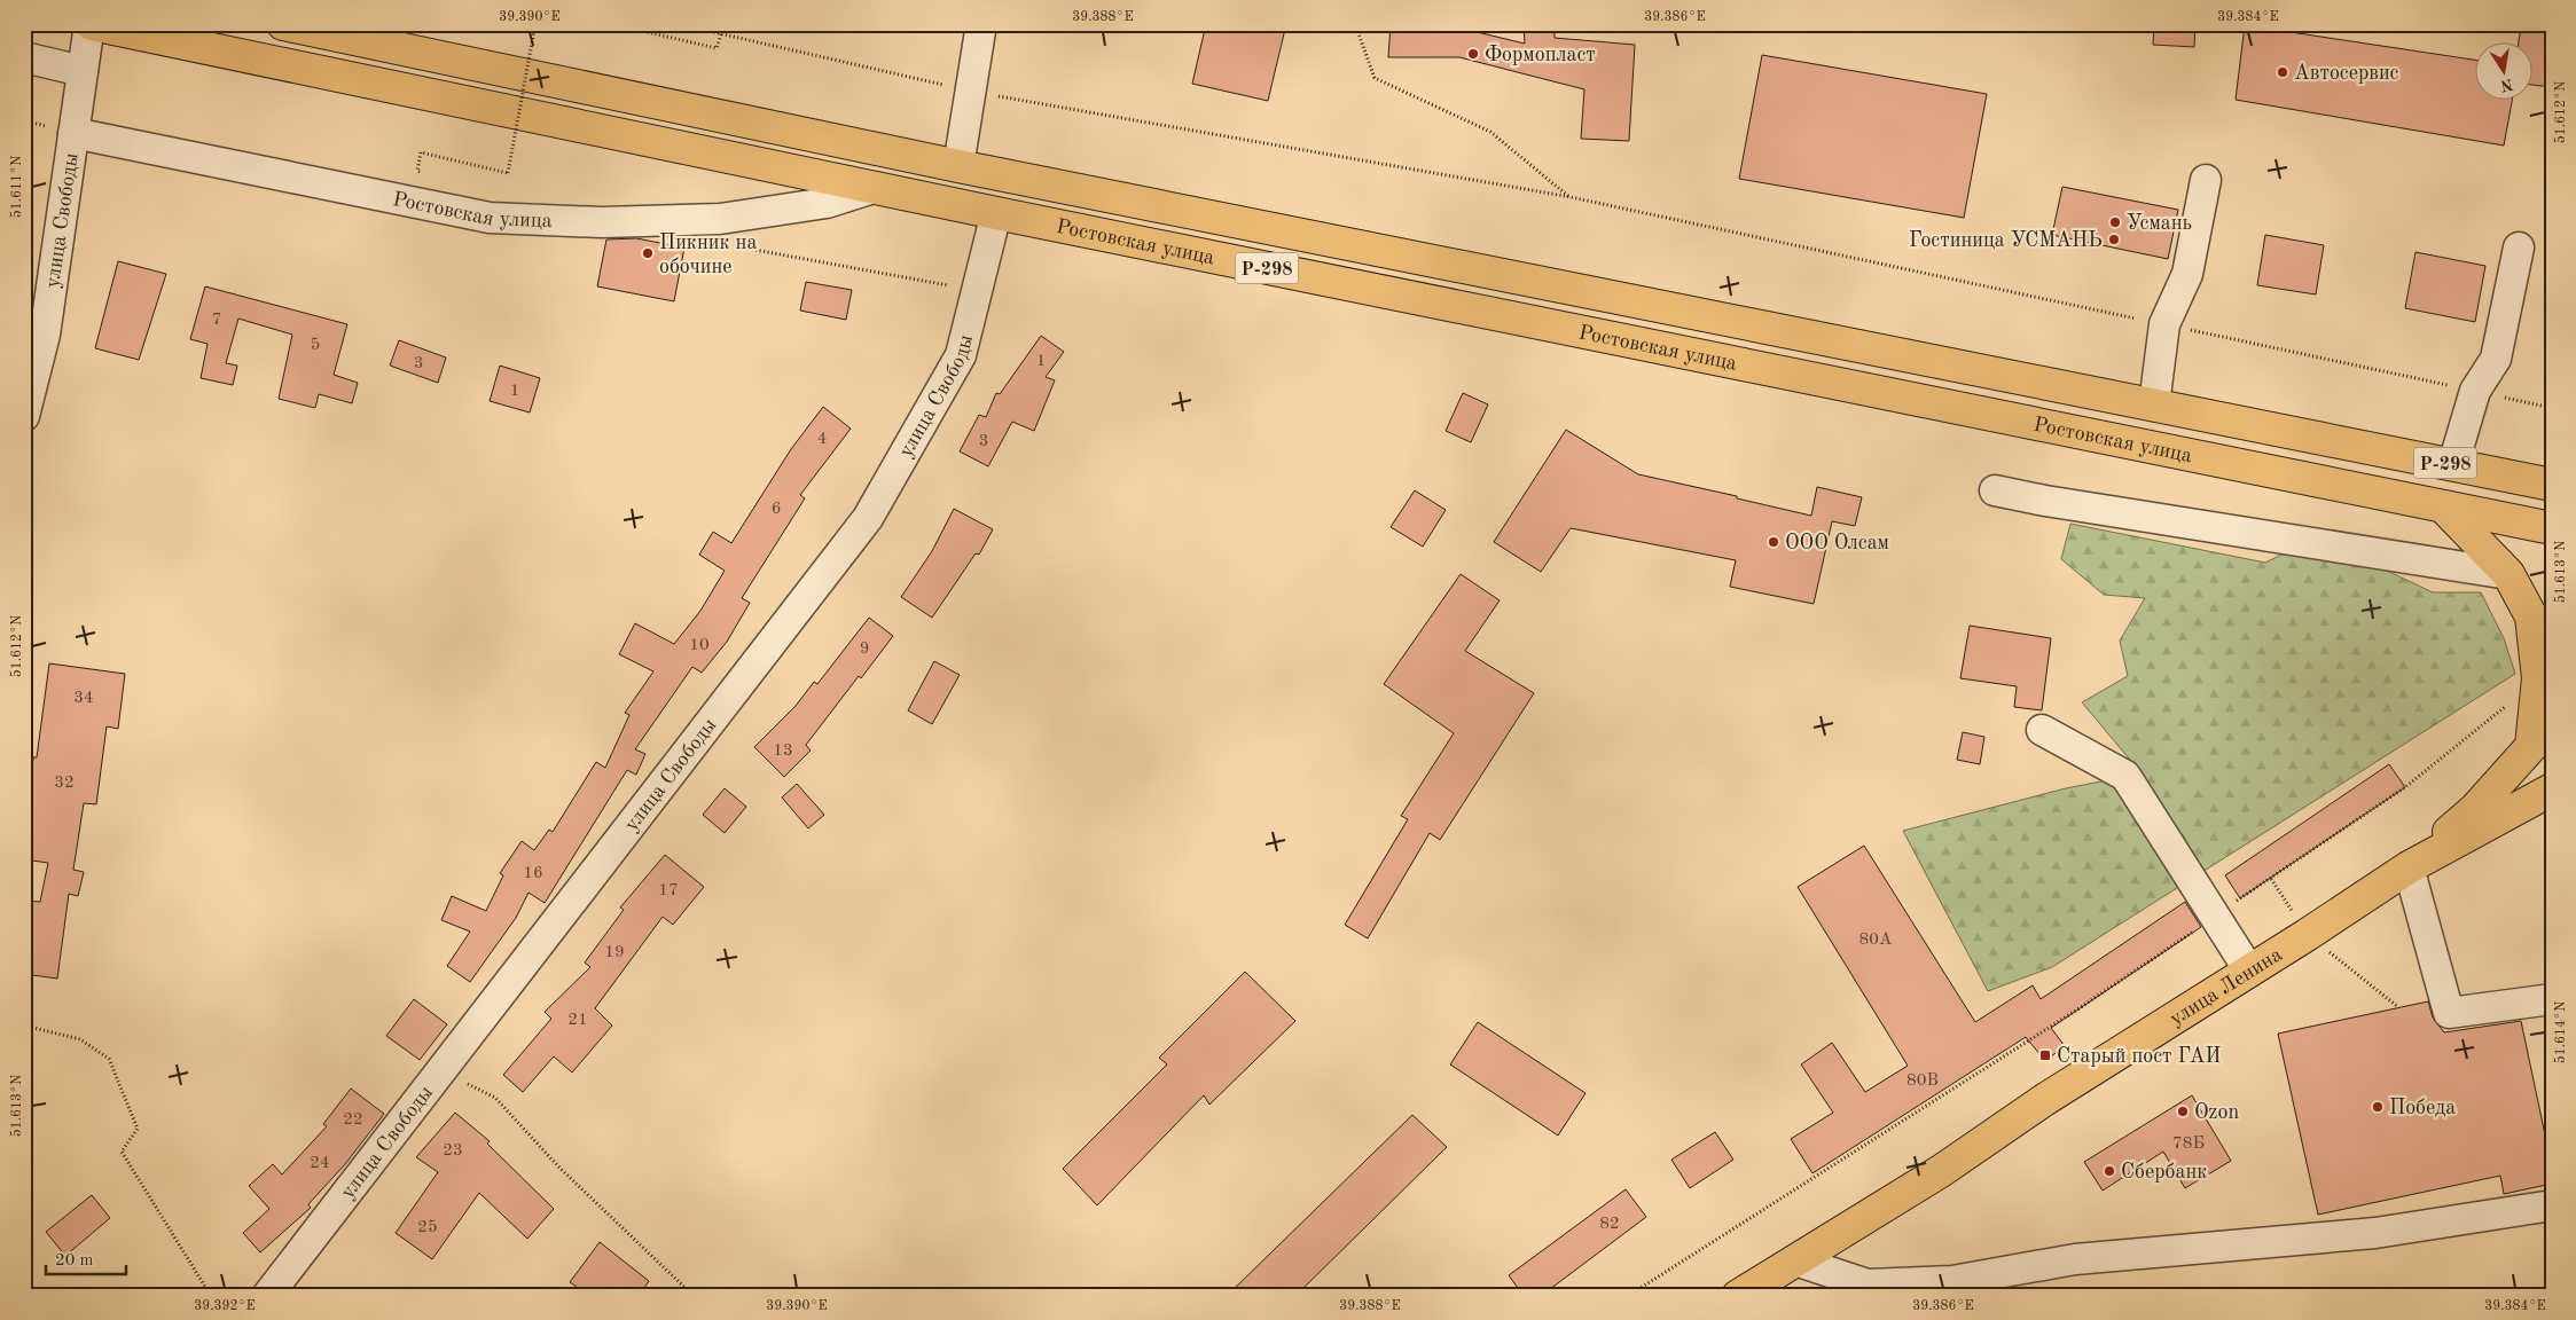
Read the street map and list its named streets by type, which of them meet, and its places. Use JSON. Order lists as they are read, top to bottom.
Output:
{
  "streets": {
    "main road": ["Ростовская улица", "Р-298", "улица Ленина"],
    "street": ["улица Свободы"]
  },
  "crossings": [
    ["Ростовская улица", "улица Свободы"],
    ["Ростовская улица", "Р-298"]
  ],
  "places": {
    "other": [
      "Формопласт",
      "Автосервис",
      "Усмань",
      "Гостиница УСМАНЬ",
      "Пикник на обочине",
      "ООО Олсам",
      "Победа",
      "Ozon",
      "Сбербанк"
    ],
    "transit": ["Старый пост ГАИ"]
  },
  "house_numbers": [
    "7",
    "5",
    "1",
    "3",
    "1",
    "4",
    "3",
    "6",
    "10",
    "9",
    "34",
    "13",
    "32",
    "16",
    "17",
    "80А",
    "19",
    "21",
    "80В",
    "22",
    "78Б",
    "23",
    "24",
    "82",
    "25"
  ],
  "scale_bar": "20 m",
  "north": "bottom",
  "coordinates": [
    "39.390°E",
    "39.388°E",
    "39.386°E",
    "39.384°E",
    "51.612°N",
    "51.611°N",
    "51.613°N",
    "51.614°N",
    "39.392°E"
  ]
}
